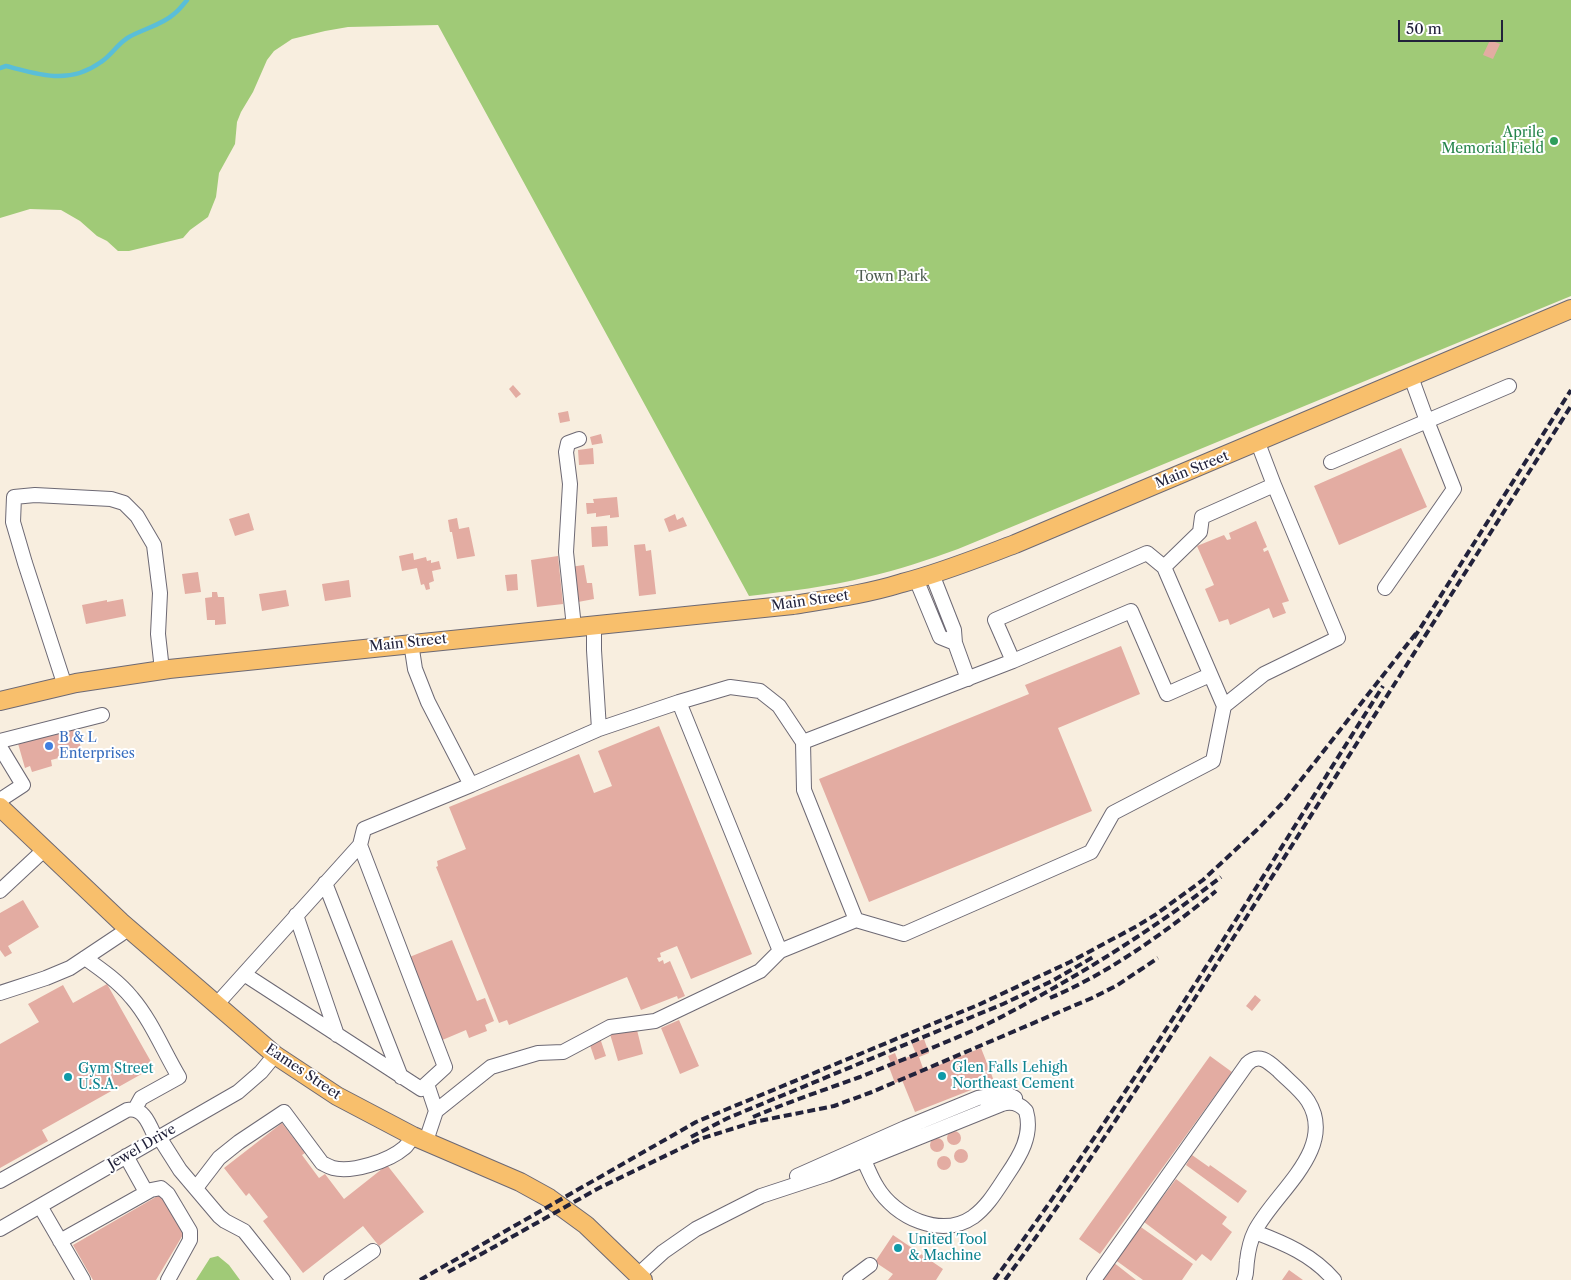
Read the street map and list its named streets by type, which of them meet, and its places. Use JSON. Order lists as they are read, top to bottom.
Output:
{
  "streets": {
    "main road": ["Main Street", "Eames Street"],
    "street": ["Jewel Drive"]
  },
  "crossings": [
    ["Eames Street", "Jewel Drive"]
  ],
  "parks": ["Town Park"],
  "places": [
    "Aprile Memorial Field",
    "B & L Enterprises",
    "Glen Falls Lehigh Northeast Cement",
    "Gym Street U.S.A.",
    "United Tool & Machine"
  ],
  "scale_bar": "50 m"
}
